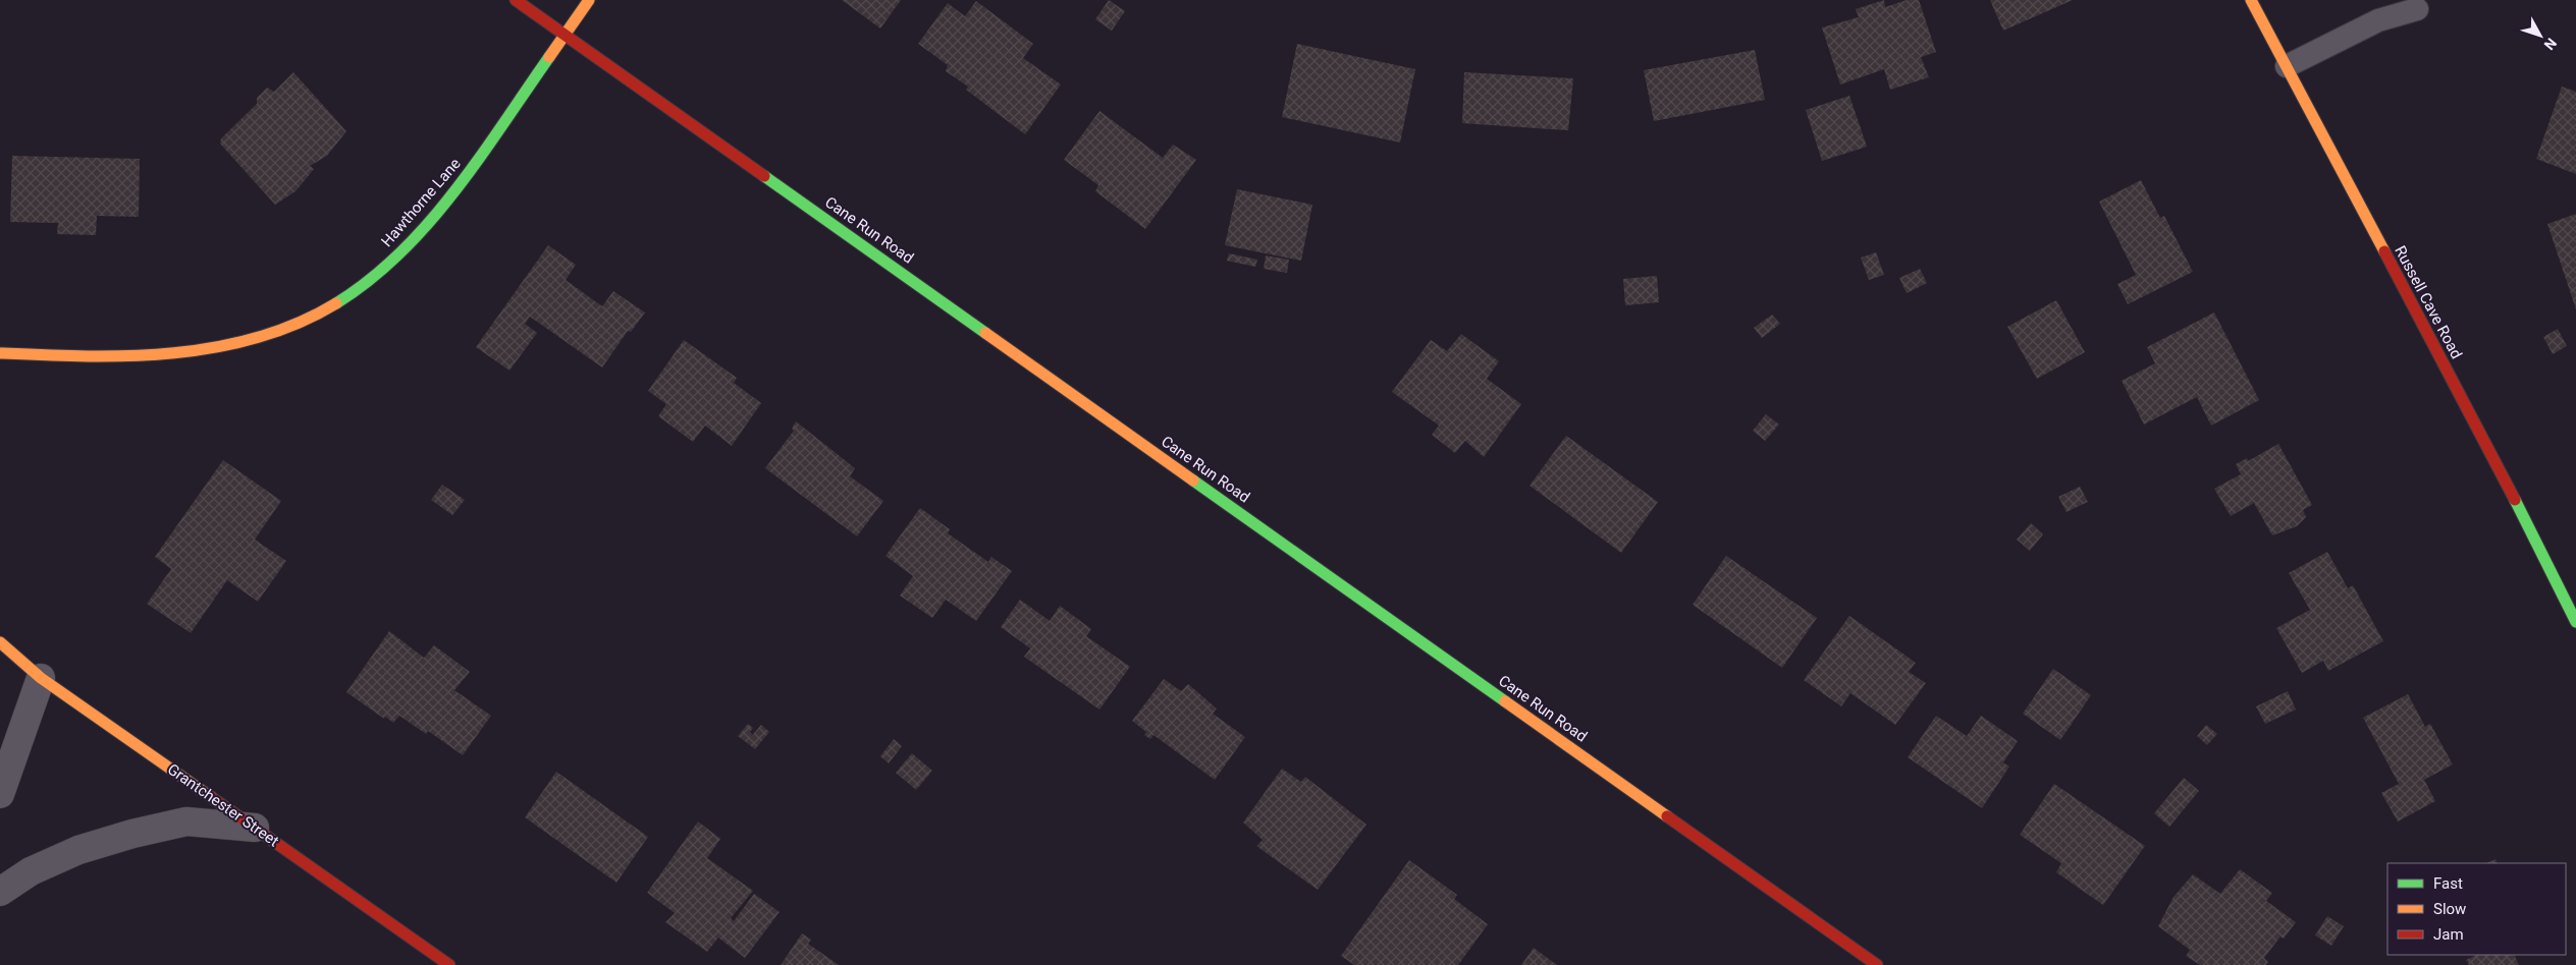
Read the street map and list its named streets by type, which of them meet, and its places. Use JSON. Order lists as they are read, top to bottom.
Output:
{
  "streets": {
    "street": [
      "Hawthorne Lane",
      "Cane Run Road",
      "Russell Cave Road",
      "Grantchester Street"
    ]
  },
  "crossings": [
    ["Hawthorne Lane", "Cane Run Road"]
  ],
  "legend": ["Fast", "Slow", "Jam"],
  "north": "bottom right"
}
